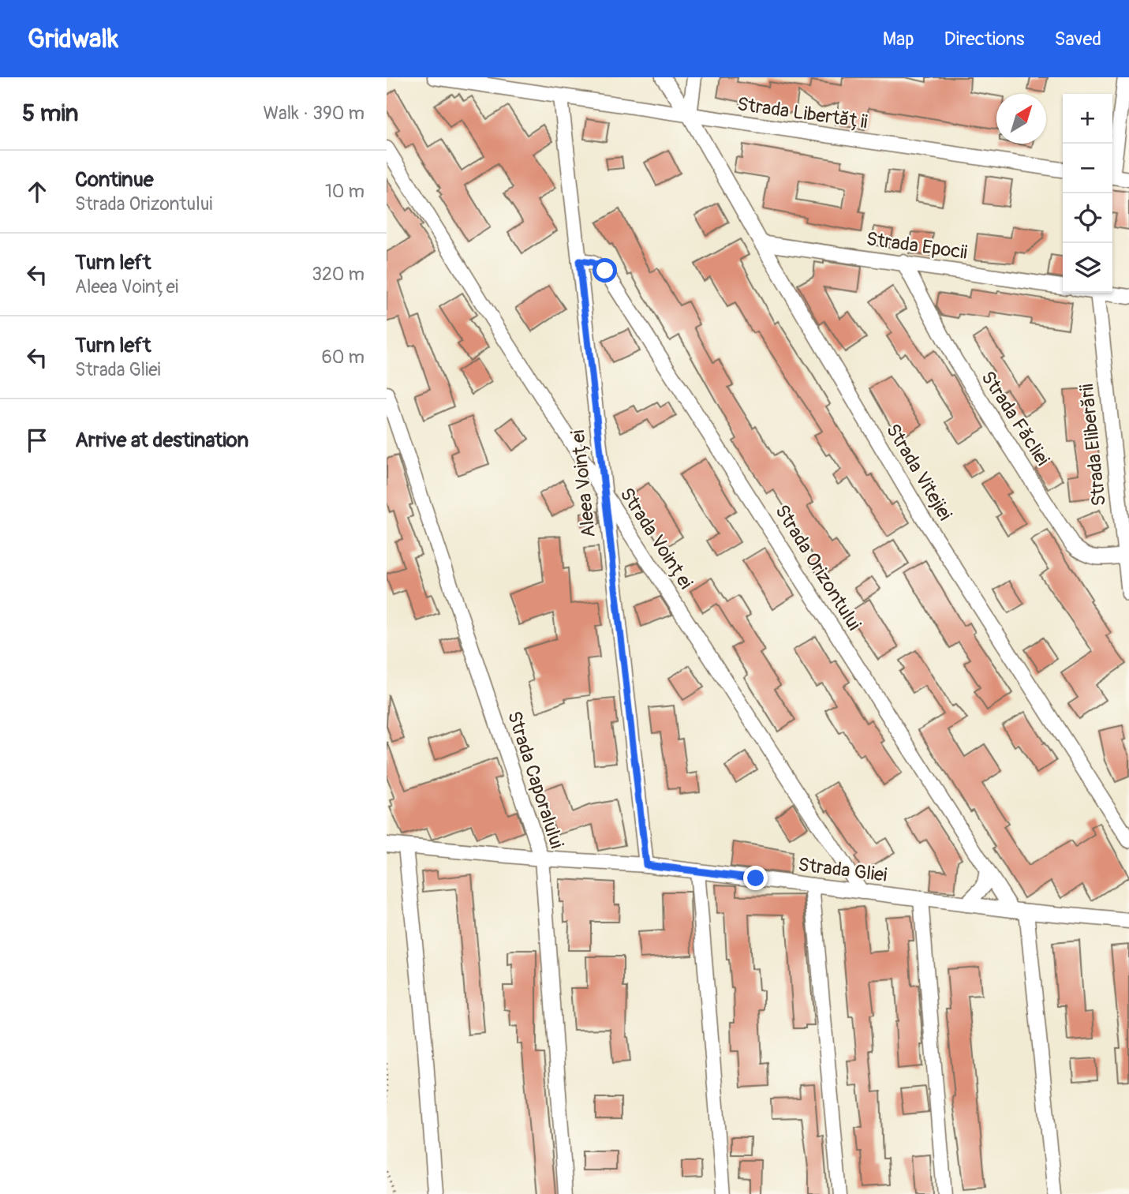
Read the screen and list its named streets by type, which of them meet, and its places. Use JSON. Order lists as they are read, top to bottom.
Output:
{
  "streets": {
    "street": [
      "Strada Libertății",
      "Strada Epocii",
      "Strada Făcliei",
      "Strada Eliberării",
      "Strada Vitejiei",
      "Aleea Voinței",
      "Strada Voinței",
      "Strada Orizontului",
      "Strada Caporalului",
      "Strada Gliei"
    ]
  },
  "crossings": [
    ["Strada Libertății", "Strada Vitejiei"],
    ["Strada Libertății", "Aleea Voinței"],
    ["Strada Epocii", "Strada Făcliei"],
    ["Strada Epocii", "Strada Vitejiei"],
    ["Strada Făcliei", "Strada Eliberării"],
    ["Aleea Voinței", "Strada Voinței"],
    ["Aleea Voinței", "Strada Orizontului"],
    ["Aleea Voinței", "Strada Gliei"],
    ["Strada Voinței", "Strada Gliei"],
    ["Strada Orizontului", "Strada Gliei"],
    ["Strada Caporalului", "Strada Gliei"]
  ],
  "north": "top right",
  "page": {
    "header": "Gridwalk",
    "nav": ["Map", "Directions", "Saved"],
    "heading": ["5 min", "Walk · 390 m"],
    "map_buttons": ["+", "−"],
    "list": [
      ["Continue", "Strada Orizontului", "10 m"],
      ["Turn left", "Aleea Voinței", "320 m"],
      ["Turn left", "Strada Gliei", "60 m"],
      "Arrive at destination"
    ]
  }
}
